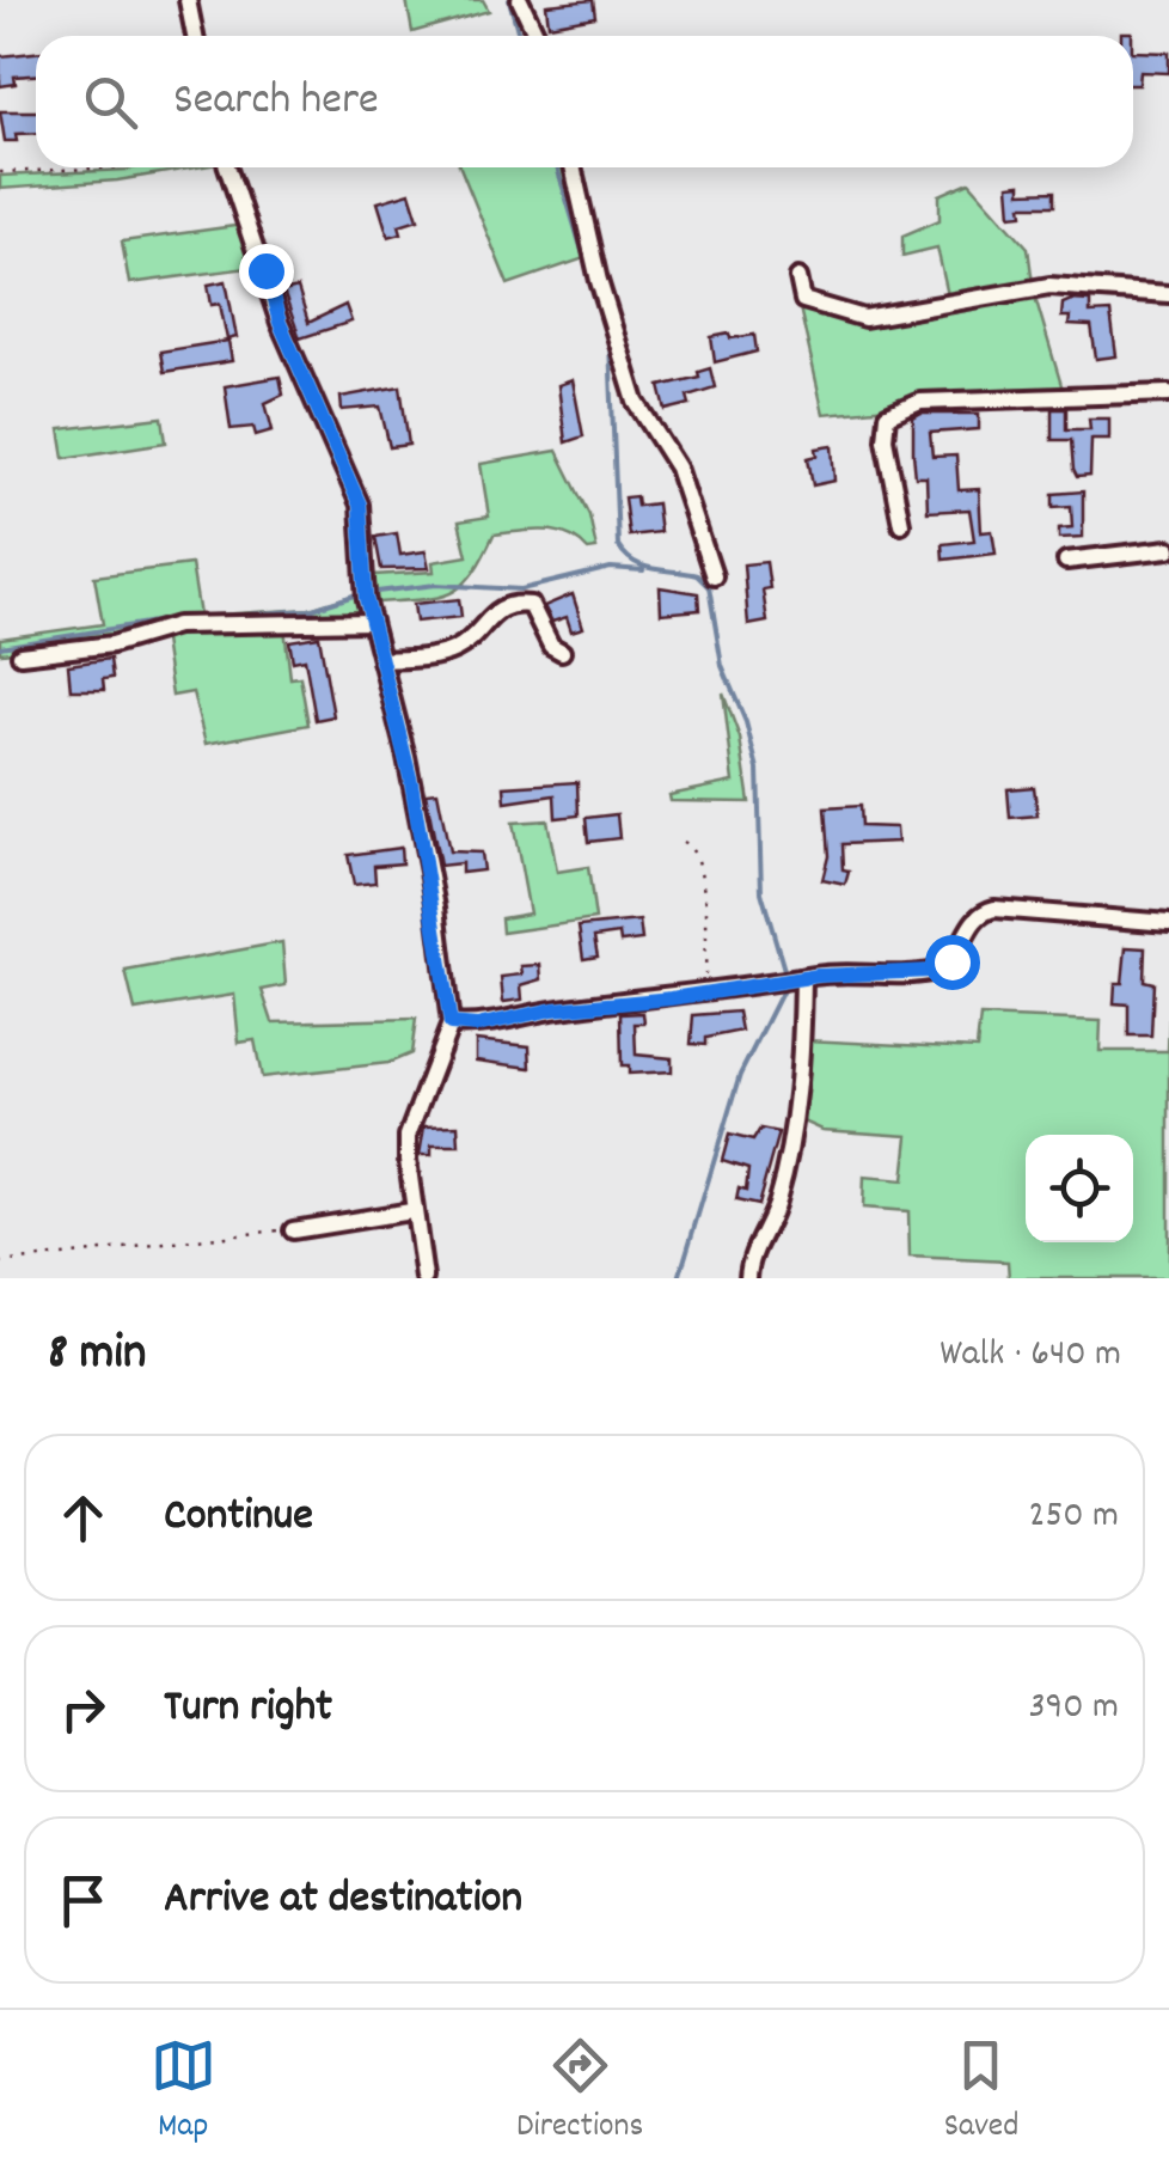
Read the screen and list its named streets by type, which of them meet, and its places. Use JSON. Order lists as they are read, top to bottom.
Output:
{
  "page": {
    "search": "Search here",
    "heading": ["8 min", "Walk · 640 m"],
    "list": [
      ["Continue", "250 m"],
      ["Turn right", "390 m"],
      "Arrive at destination"
    ],
    "nav": ["Map", "Directions", "Saved"]
  }
}
